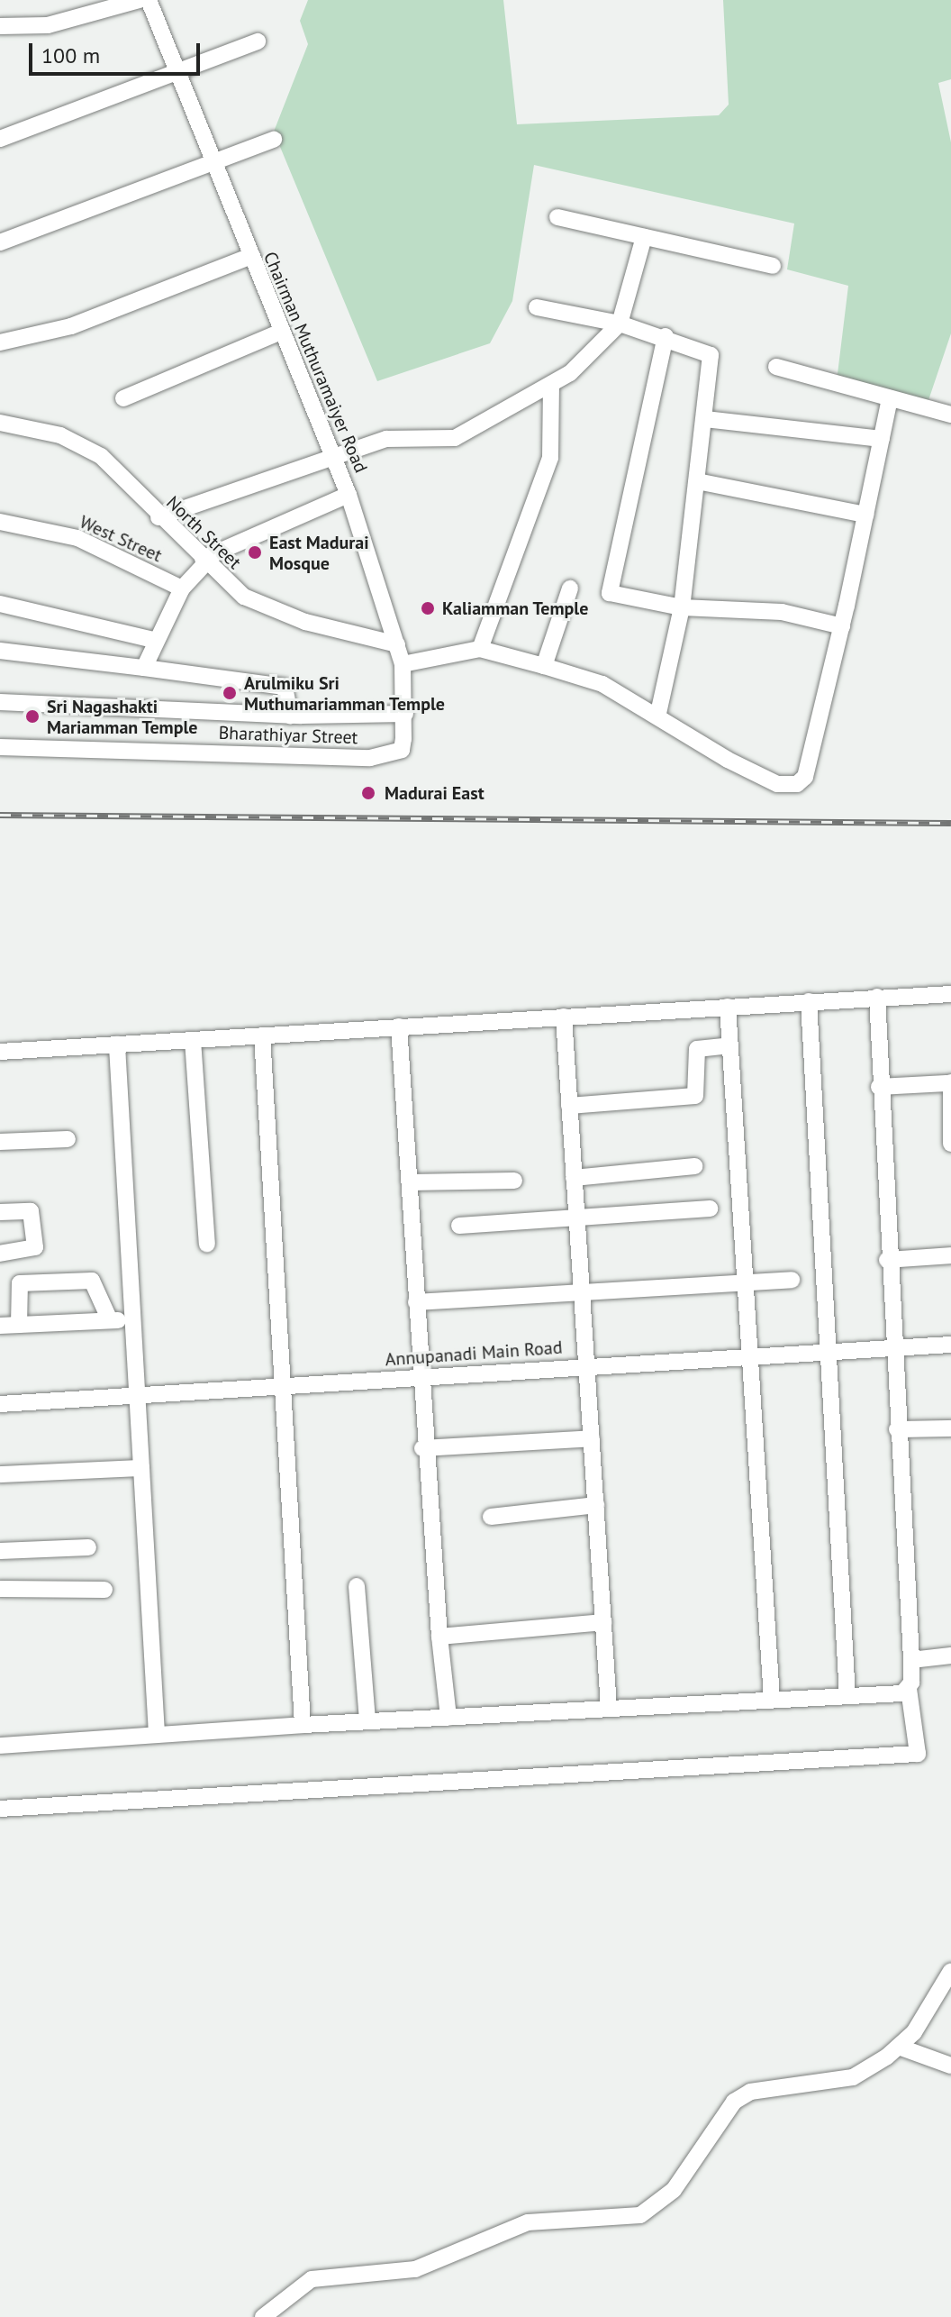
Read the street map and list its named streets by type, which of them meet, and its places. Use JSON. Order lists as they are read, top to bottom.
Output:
{
  "streets": {
    "street": [
      "Chairman Muthuramaiyer Road",
      "North Street",
      "West Street",
      "Bharathiyar Street",
      "Annupanadi Main Road"
    ]
  },
  "crossings": [
    ["Chairman Muthuramaiyer Road", "North Street"],
    ["Chairman Muthuramaiyer Road", "Bharathiyar Street"]
  ],
  "places": [
    "East Madurai Mosque",
    "Kaliamman Temple",
    "Arulmiku Sri Muthumariamman Temple",
    "Sri Nagashakti Mariamman Temple",
    "Madurai East"
  ],
  "scale_bar": "100 m"
}
